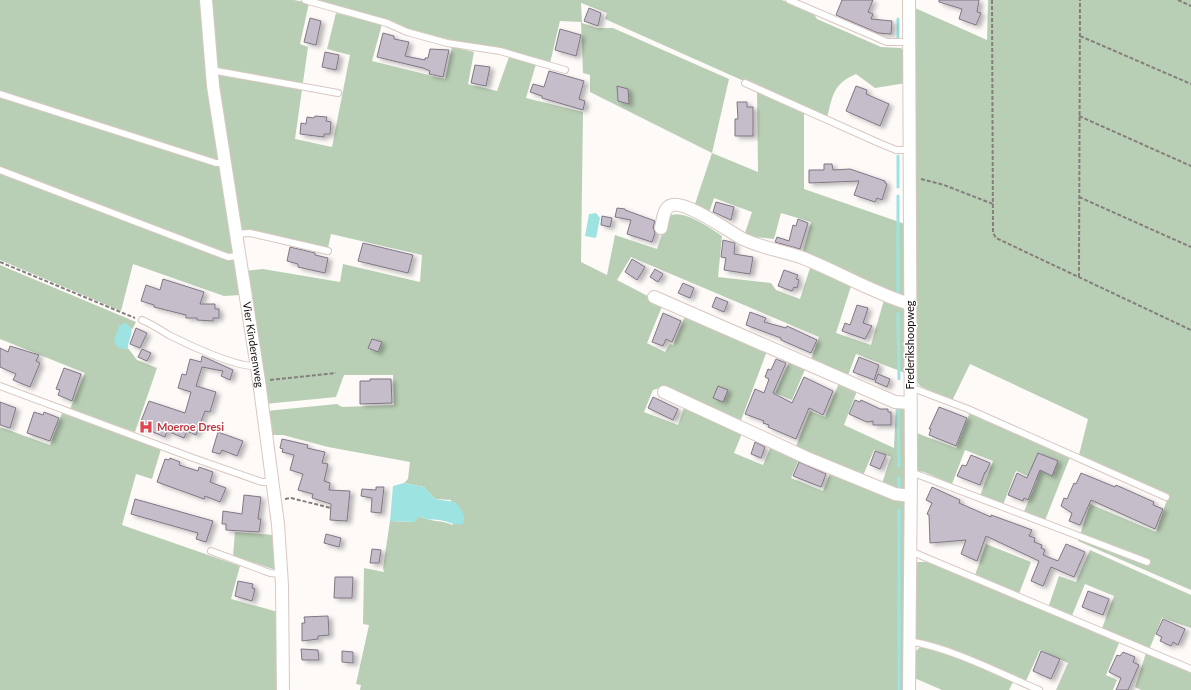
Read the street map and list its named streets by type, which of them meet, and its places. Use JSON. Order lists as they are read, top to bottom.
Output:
{
  "streets": {
    "street": ["Vier Kinderenweg", "Frederikshoopweg"]
  },
  "places": {
    "hospital": ["Moeroe Dresi"]
  }
}
